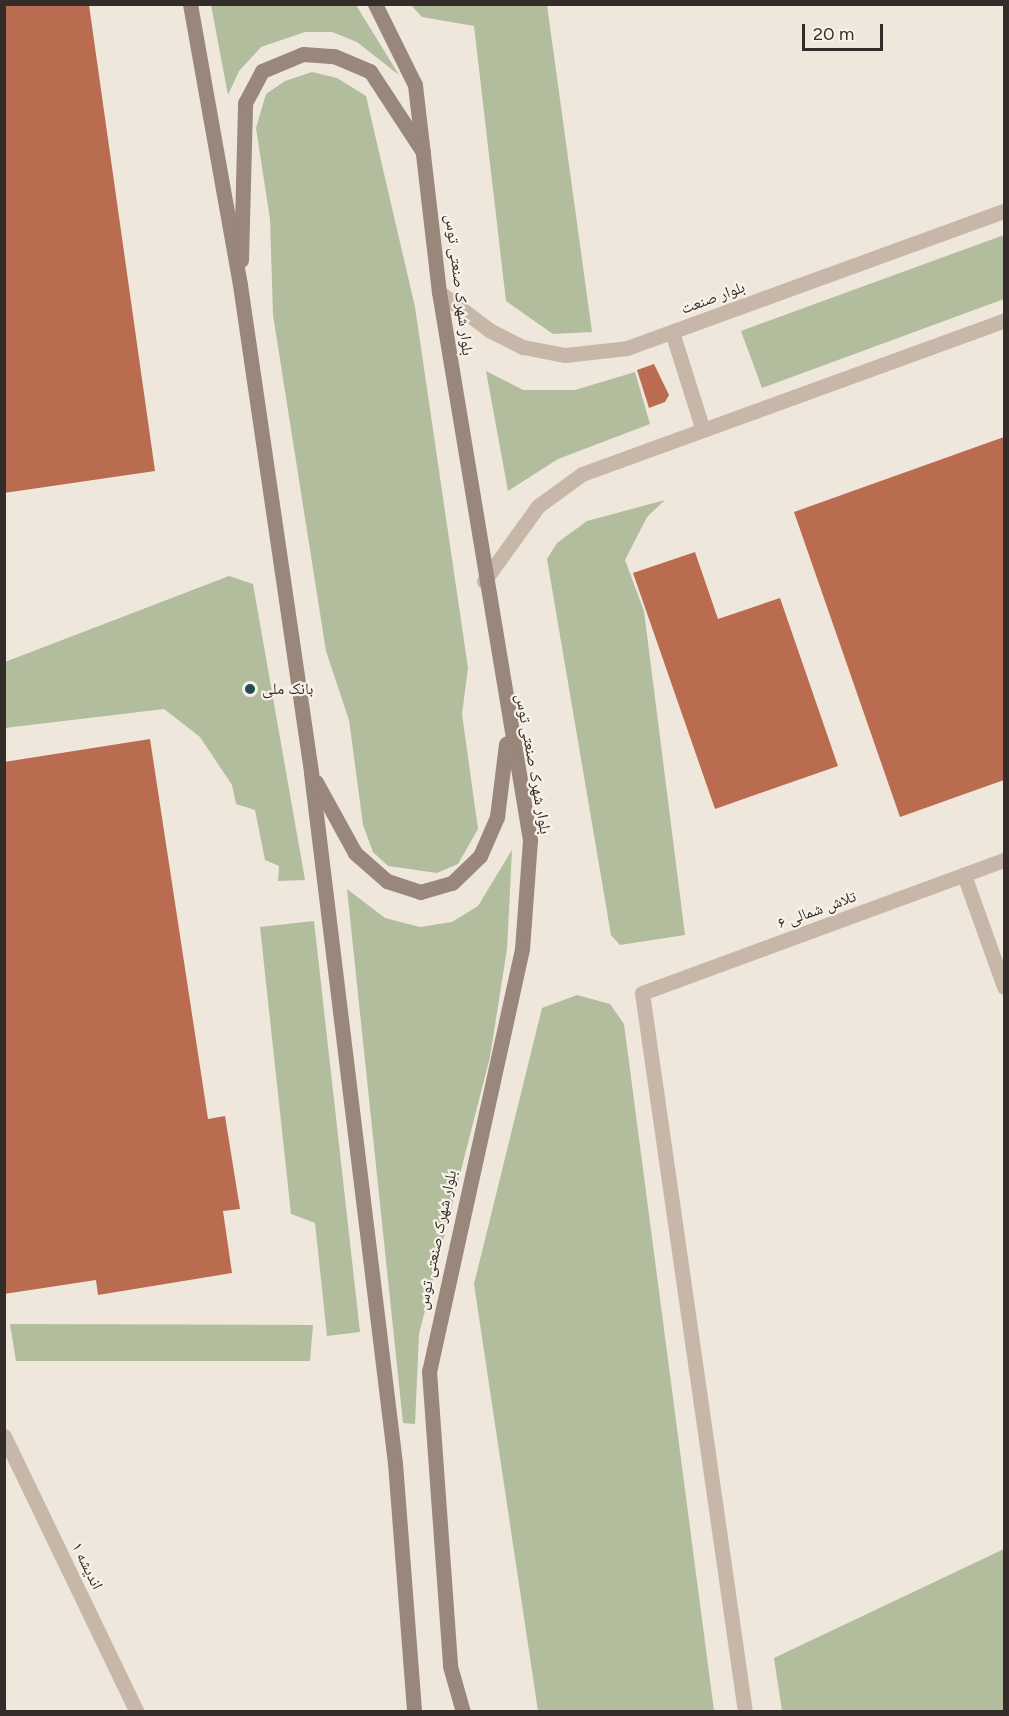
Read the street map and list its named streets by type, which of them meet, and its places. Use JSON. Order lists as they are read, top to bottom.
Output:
{
  "streets": {
    "main road": ["بلوار شهرک صنعتی توس"],
    "street": ["بلوار صنعت", "تلاش شمالی ۶", "اندیشه ۱"]
  },
  "crossings": [
    ["بلوار شهرک صنعتی توس", "بلوار صنعت"]
  ],
  "places": ["بانک ملی"],
  "scale_bar": "20 m"
}
